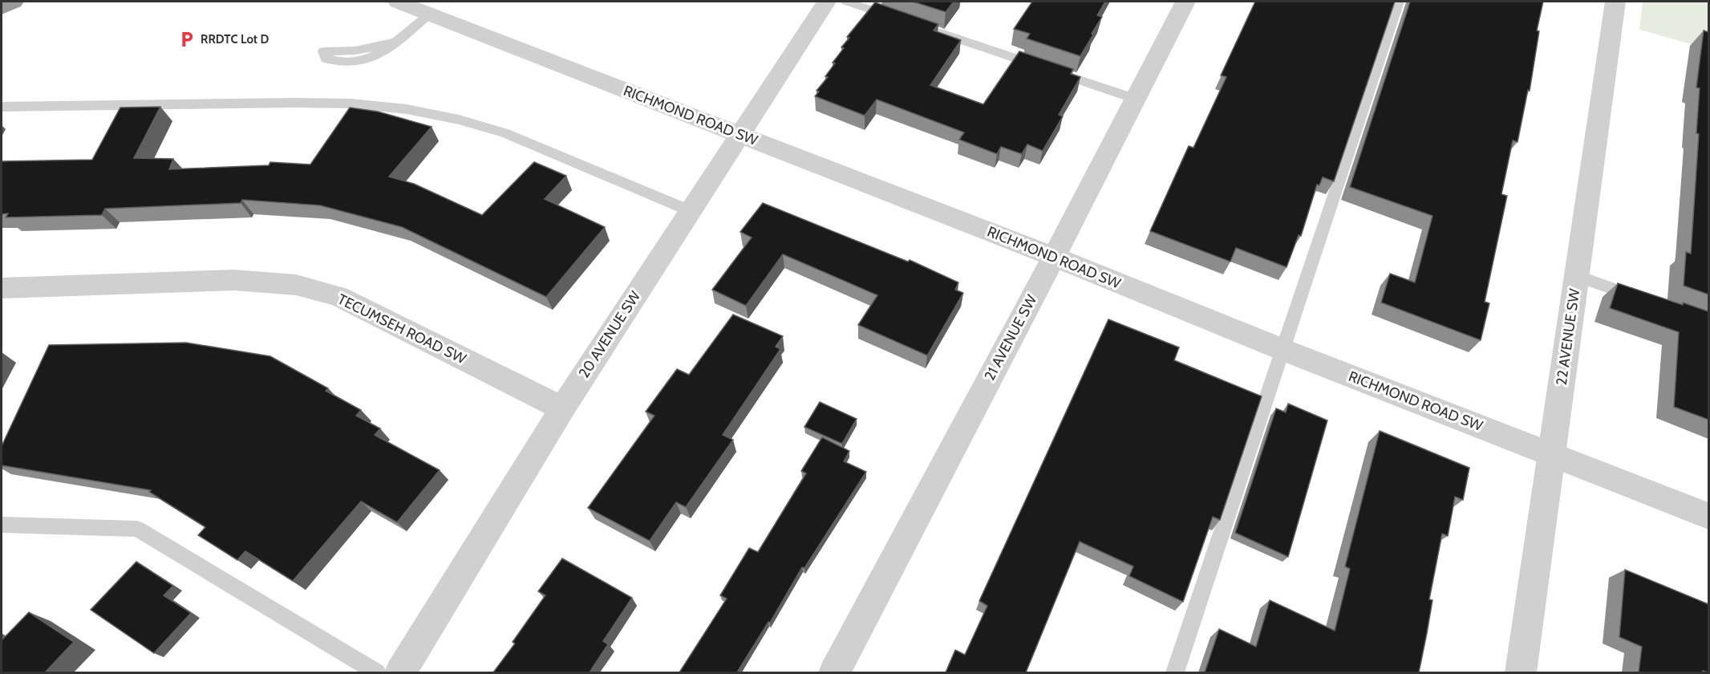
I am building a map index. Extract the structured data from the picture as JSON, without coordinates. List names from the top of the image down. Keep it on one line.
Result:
{"streets":{"street":["RICHMOND ROAD SW","TECUMSEH ROAD SW","20 AVENUE SW","22 AVENUE SW","21 AVENUE SW"]},"crossings":[["RICHMOND ROAD SW","20 AVENUE SW"],["RICHMOND ROAD SW","22 AVENUE SW"],["RICHMOND ROAD SW","21 AVENUE SW"],["TECUMSEH ROAD SW","20 AVENUE SW"]],"places":{"parking":["RRDTC Lot D"]}}
